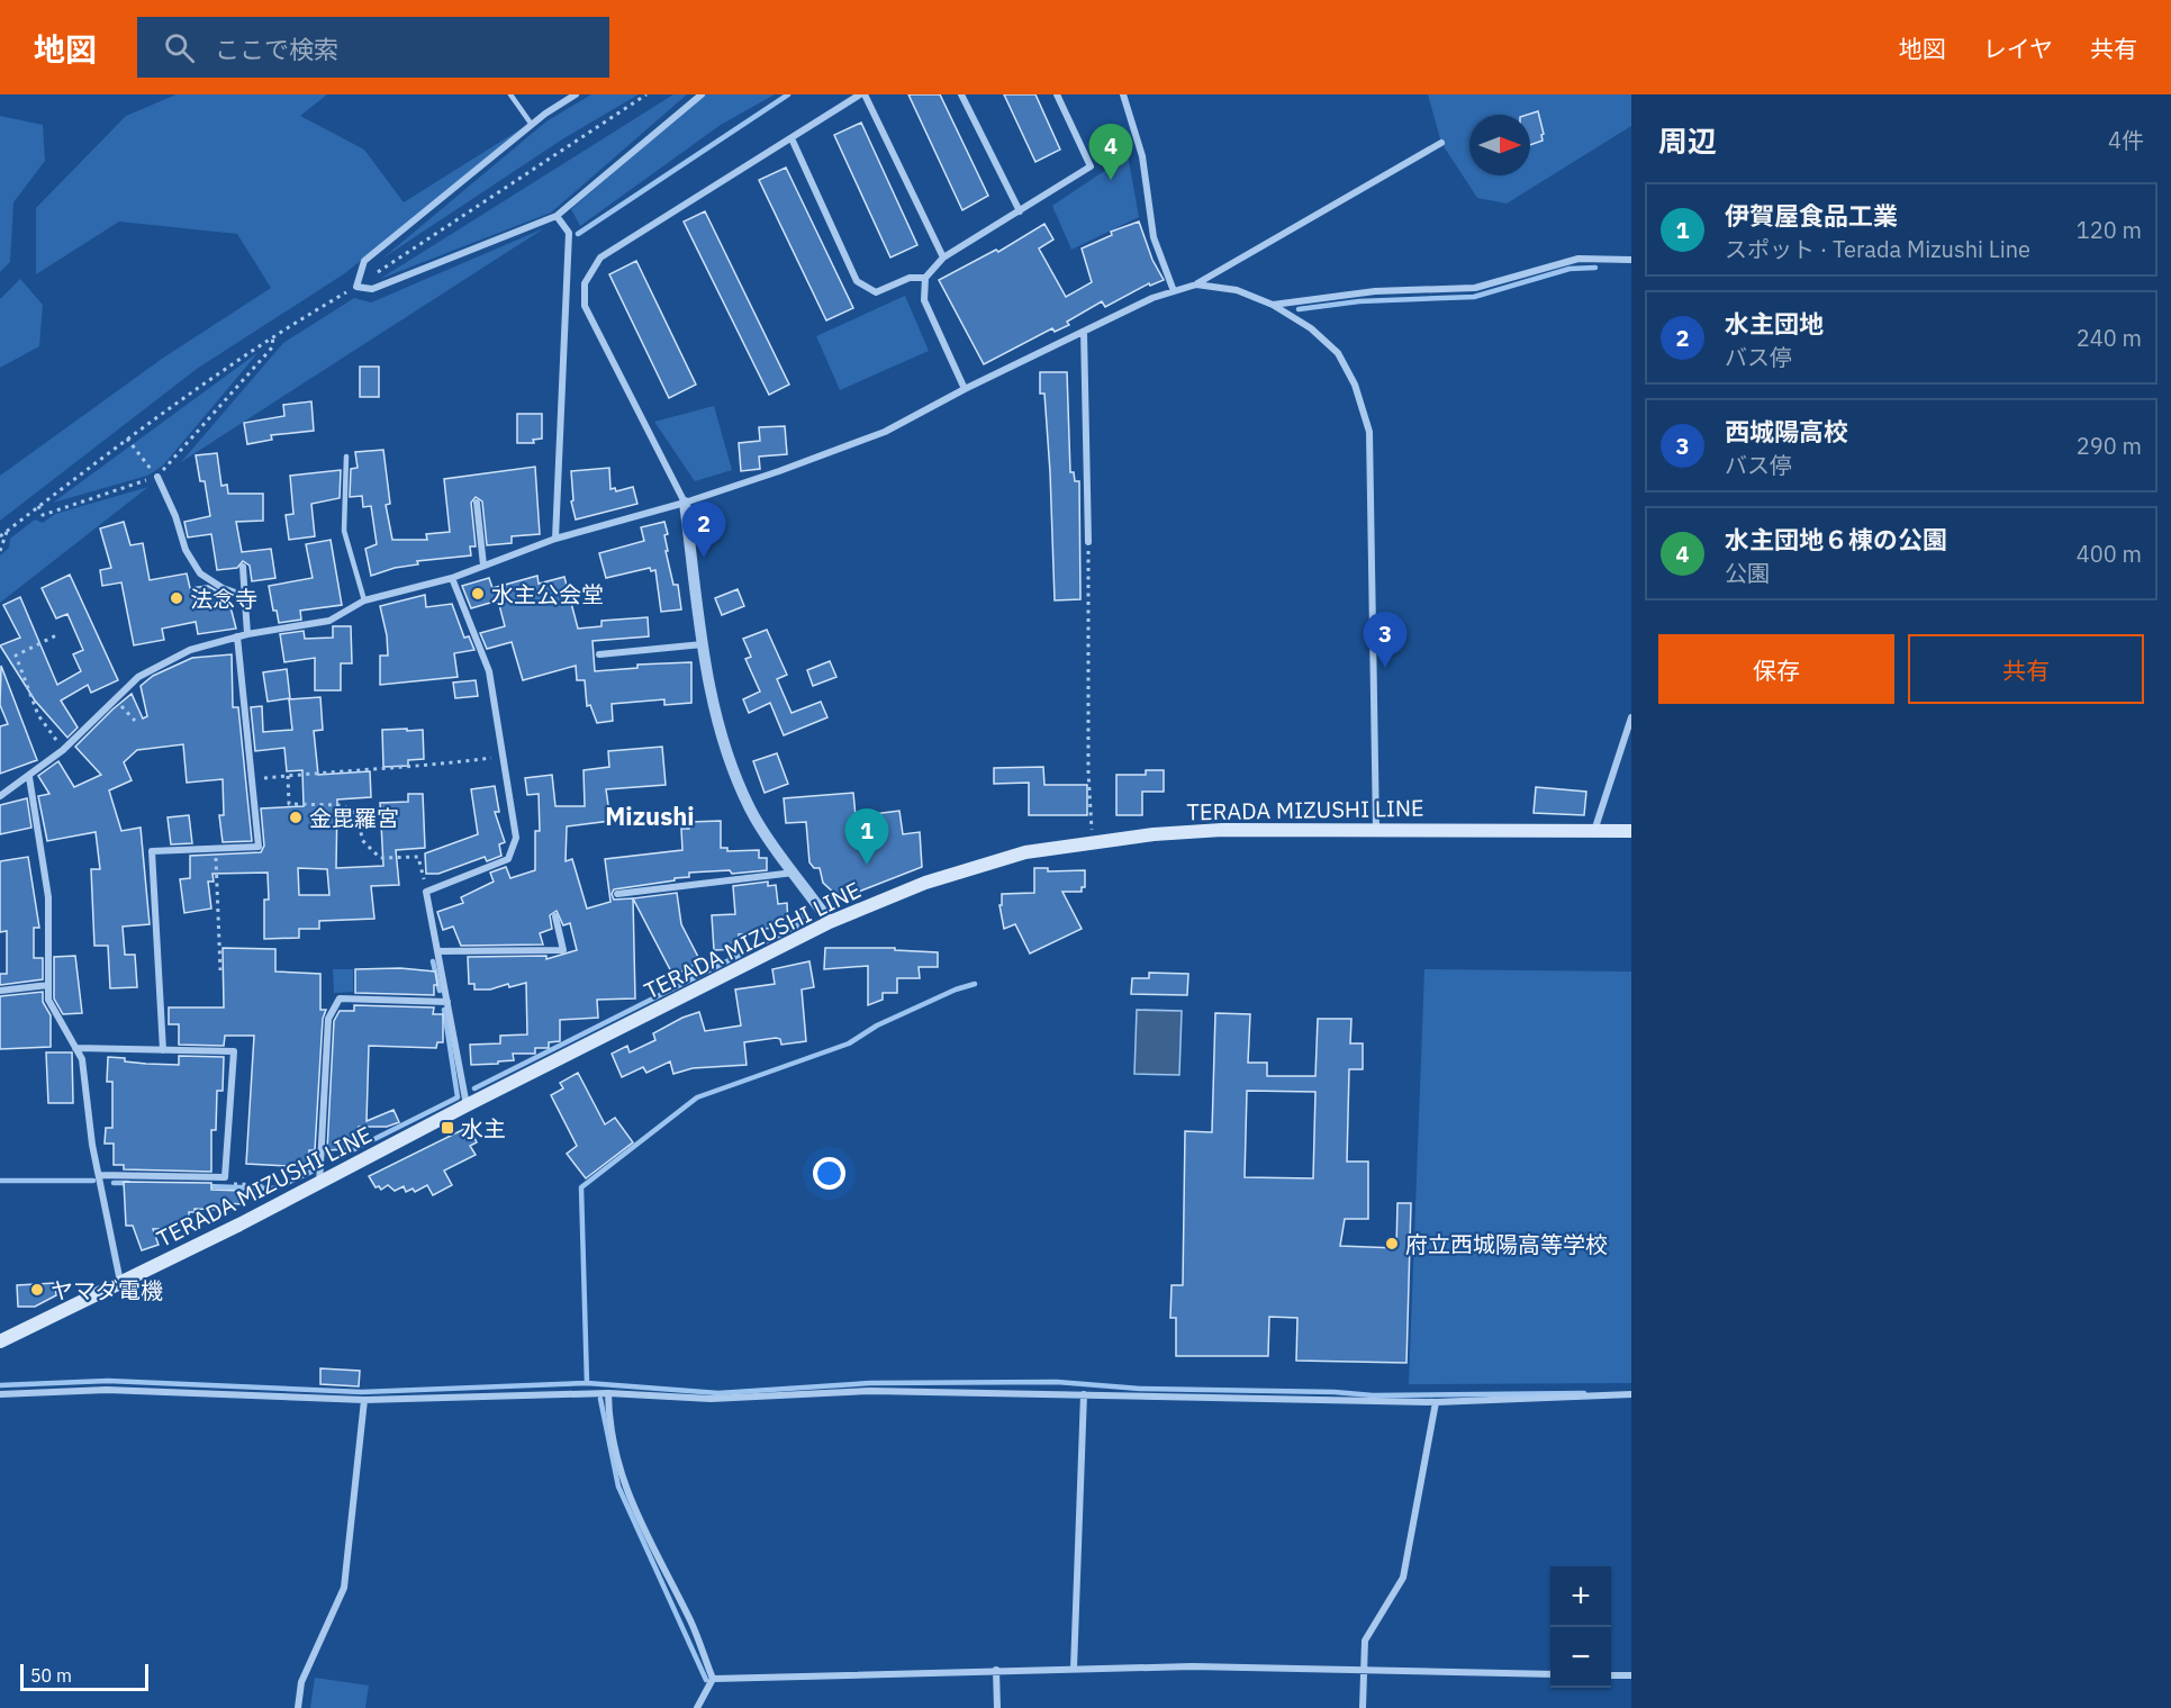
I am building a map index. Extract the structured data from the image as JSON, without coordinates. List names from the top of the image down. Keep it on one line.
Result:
{"streets":{"main road":["TERADA MIZUSHI LINE"]},"districts":["Mizushi"],"places":{"other":["水主公会堂","法念寺","金毘羅宮","府立西城陽高等学校","ヤマダ電機"],"transit":["水主"]},"scale_bar":"50 m","north":"right","page":{"header":"地図","search":"ここで検索","nav":["地図","レイヤ","共有"],"heading":["周辺","4件"],"pins":["4","2","3","1"],"list":[{"mark":"1","name":"伊賀屋食品工業","note":"スポット · Terada Mizushi Line","value":"120 m"},{"mark":"2","name":"水主団地","note":"バス停","value":"240 m"},{"mark":"3","name":"西城陽高校","note":"バス停","value":"290 m"},{"mark":"4","name":"水主団地６棟の公園","note":"公園","value":"400 m"}],"buttons":["保存","共有"],"map_buttons":["+","−"],"scale":"50 m"}}
